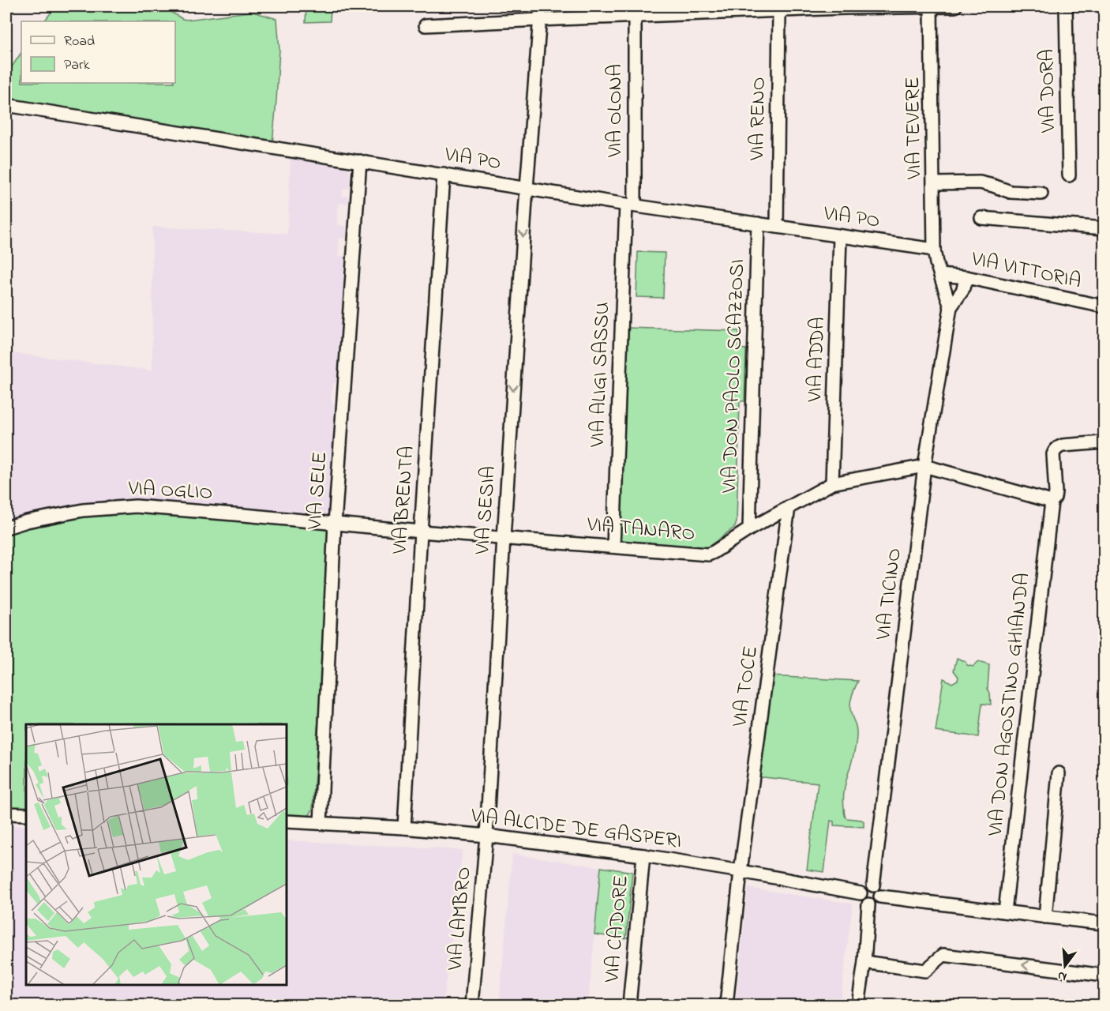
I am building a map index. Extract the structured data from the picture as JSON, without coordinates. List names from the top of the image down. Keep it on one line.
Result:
{"streets":{"street":["VIA DORA","VIA OLONA","VIA RENO","VIA TEVERE","VIA PO","VIA VITTORIA","VIA ADDA","VIA ALIGI SASSU","VIA DON PAOLO SCAZZOSI","VIA SELE","VIA OGLIO","VIA BRENTA","VIA SESIA","VIA TANARO","VIA TICINO","VIA TOCE","VIA DON AGOSTINO GHIANDA","VIA ALCIDE DE GASPERI","VIA LAMBRO","VIA CADORE"]},"crossings":[["VIA OLONA","VIA PO"],["VIA OLONA","VIA ALIGI SASSU"],["VIA RENO","VIA PO"],["VIA TEVERE","VIA PO"],["VIA TEVERE","VIA VITTORIA"],["VIA TEVERE","VIA TICINO"],["VIA PO","VIA ADDA"],["VIA PO","VIA ALIGI SASSU"],["VIA PO","VIA DON PAOLO SCAZZOSI"],["VIA PO","VIA SELE"],["VIA PO","VIA BRENTA"],["VIA PO","VIA SESIA"],["VIA ADDA","VIA TANARO"],["VIA ALIGI SASSU","VIA TANARO"],["VIA DON PAOLO SCAZZOSI","VIA TANARO"],["VIA SELE","VIA OGLIO"],["VIA SELE","VIA TANARO"],["VIA SELE","VIA ALCIDE DE GASPERI"],["VIA OGLIO","VIA TANARO"],["VIA BRENTA","VIA TANARO"],["VIA BRENTA","VIA ALCIDE DE GASPERI"],["VIA SESIA","VIA TANARO"],["VIA SESIA","VIA ALCIDE DE GASPERI"],["VIA SESIA","VIA LAMBRO"],["VIA TANARO","VIA TICINO"],["VIA TANARO","VIA TOCE"],["VIA TICINO","VIA ALCIDE DE GASPERI"],["VIA TOCE","VIA ALCIDE DE GASPERI"],["VIA ALCIDE DE GASPERI","VIA LAMBRO"],["VIA ALCIDE DE GASPERI","VIA CADORE"]],"one_way":["VIA SESIA"],"legend":["Road","Park"],"north":"bottom"}
